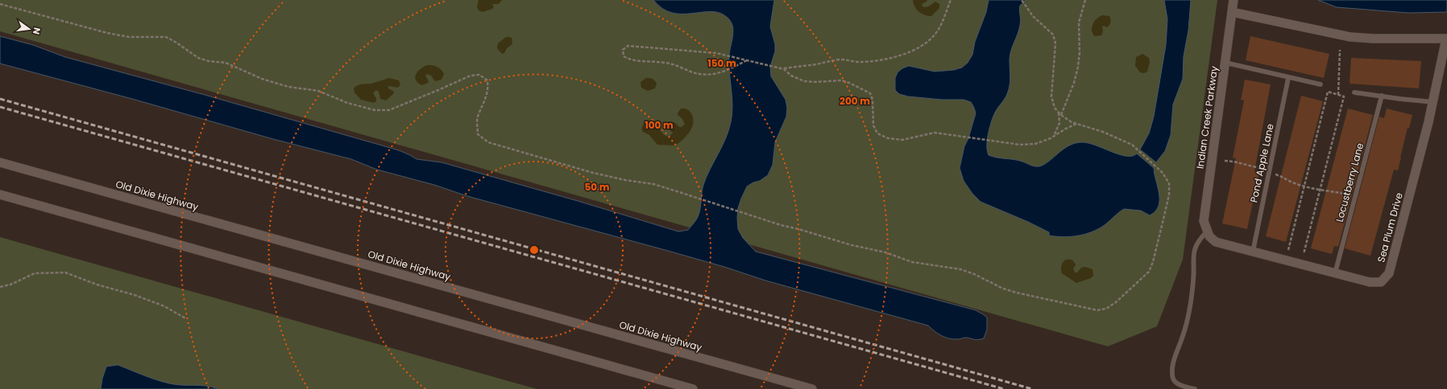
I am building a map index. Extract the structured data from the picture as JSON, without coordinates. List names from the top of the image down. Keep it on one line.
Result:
{"streets":{"main road":["Indian Creek Parkway","Old Dixie Highway","Sea Plum Drive"],"lane":["Pond Apple Lane","Locustberry Lane"]},"crossings":[["Indian Creek Parkway","Sea Plum Drive"],["Pond Apple Lane","Sea Plum Drive"],["Locustberry Lane","Sea Plum Drive"]],"north":"right","rings":["150 m","200 m","100 m","50 m"]}
